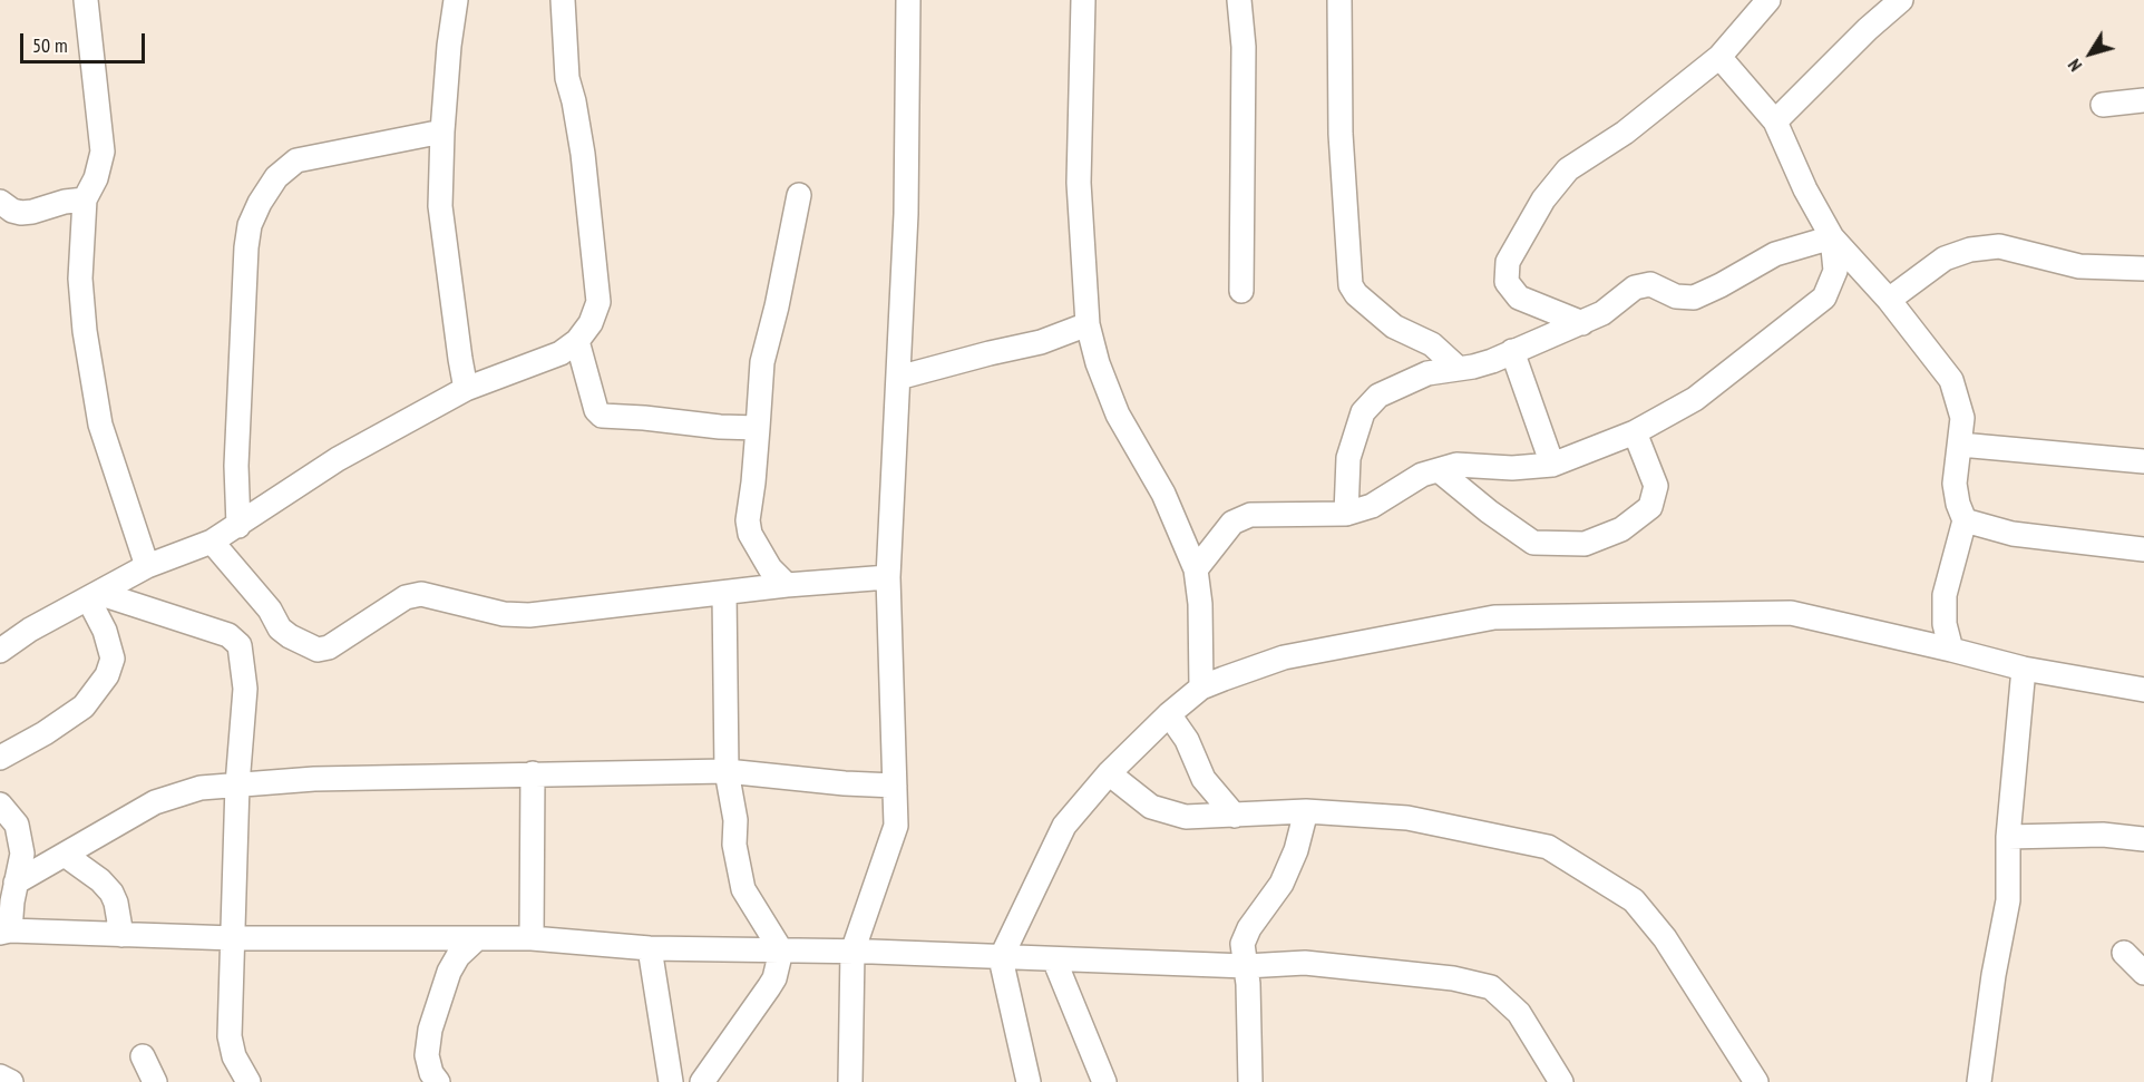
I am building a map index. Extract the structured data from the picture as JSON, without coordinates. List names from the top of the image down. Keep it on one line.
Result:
{"scale_bar":"50 m","north":"bottom left"}
